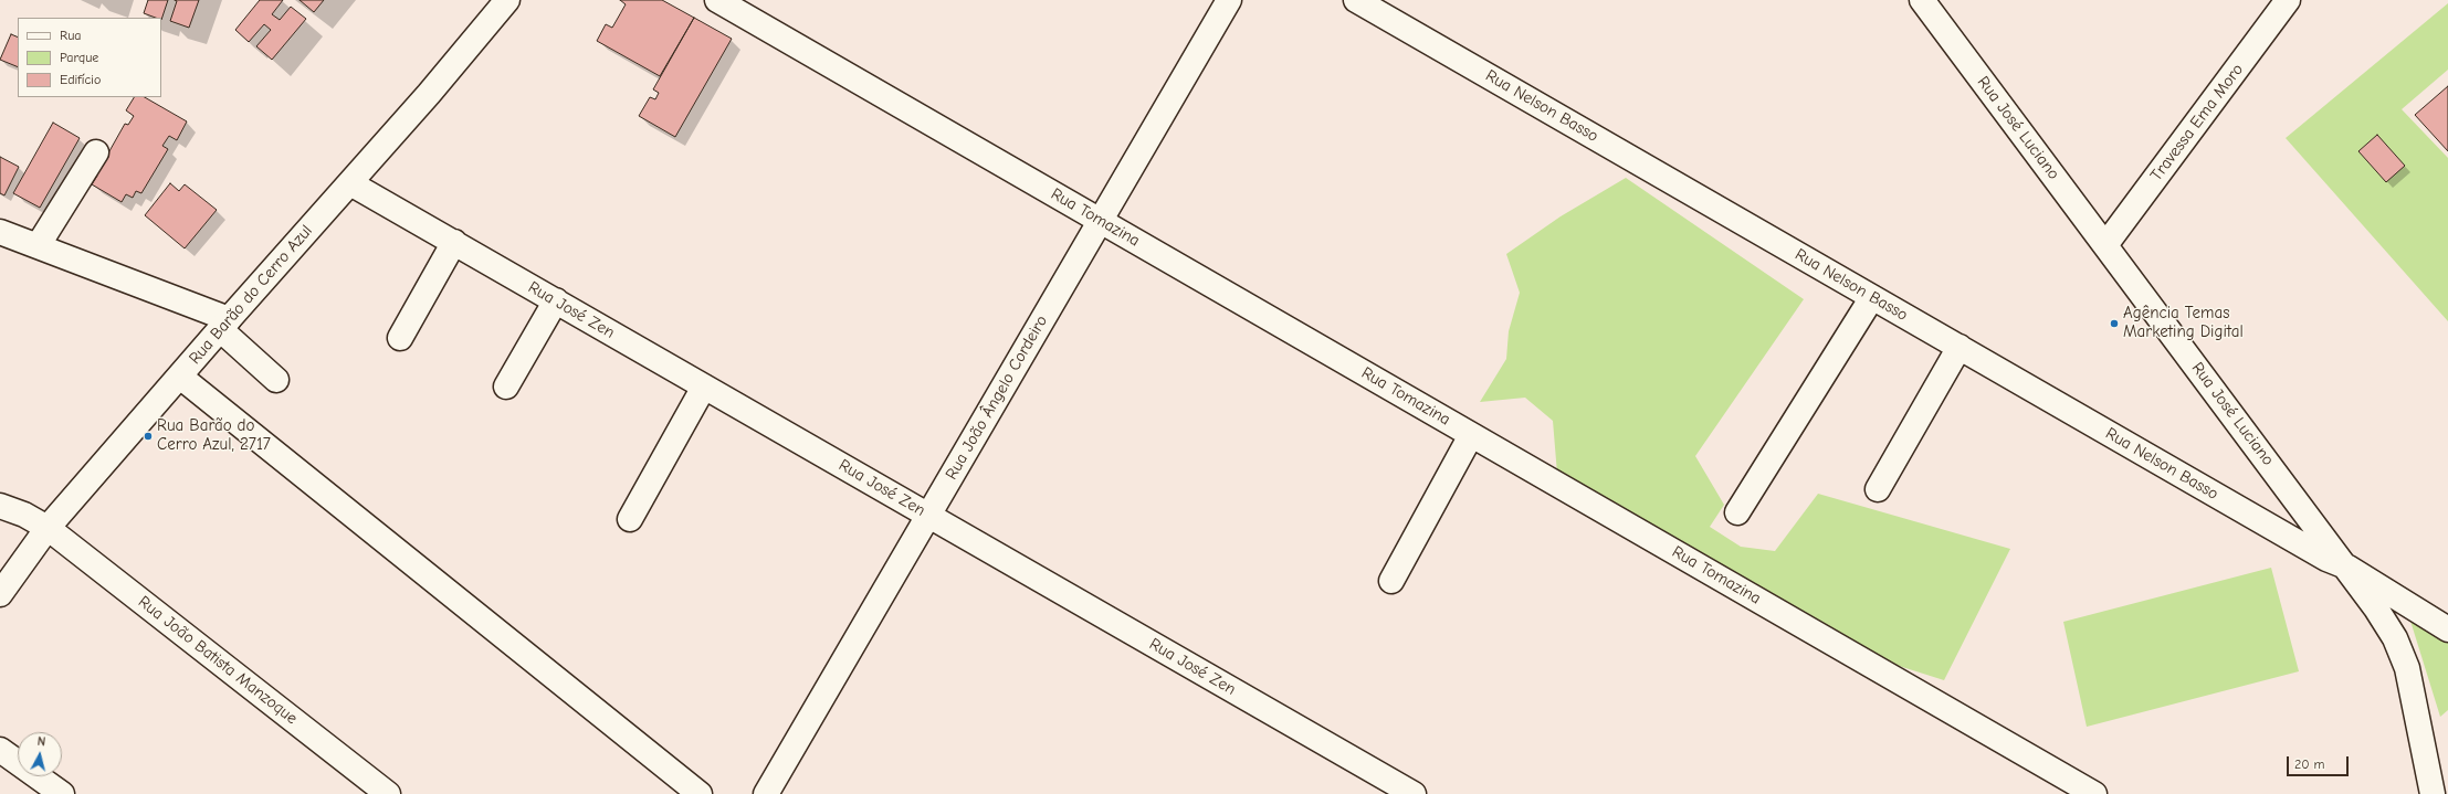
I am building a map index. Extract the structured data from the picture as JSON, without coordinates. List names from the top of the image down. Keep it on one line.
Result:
{"streets":{"street":["Rua Nelson Basso","Travessa Ema Moro","Rua José Luciano","Rua Tomazina","Rua Barão do Cerro Azul","Rua José Zen","Rua João Ângelo Cordeiro","Rua João Batista Manzoque"]},"crossings":[["Rua Nelson Basso","Rua José Luciano"],["Travessa Ema Moro","Rua José Luciano"],["Rua Tomazina","Rua João Ângelo Cordeiro"],["Rua Barão do Cerro Azul","Rua José Zen"],["Rua Barão do Cerro Azul","Rua João Batista Manzoque"],["Rua José Zen","Rua João Ângelo Cordeiro"]],"places":["Agência Temas Marketing Digital","Rua Barão do Cerro Azul, 2717"],"legend":["Rua","Parque","Edifício"],"scale_bar":"20 m","north":"top"}
